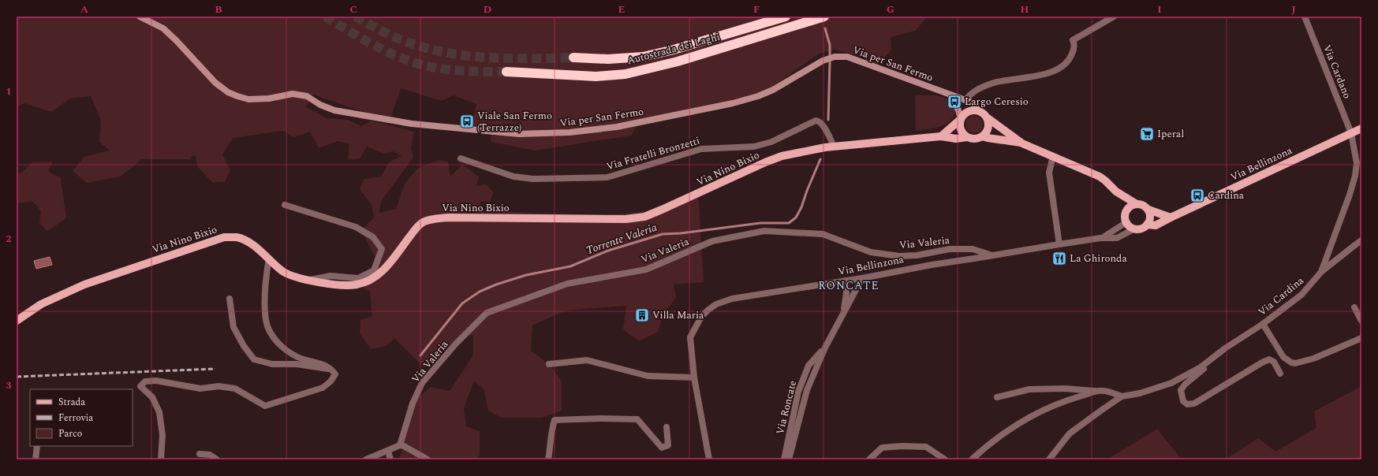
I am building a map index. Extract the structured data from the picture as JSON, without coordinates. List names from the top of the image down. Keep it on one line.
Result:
{"streets":{"highway":["Autostrada dei Laghi"],"main road":["Via per San Fermo","Via Bellinzona","Via Nino Bixio"],"street":["Via Cardano","Via Fratelli Bronzetti","Via Valeria","Via Cardina","Via Roncate"]},"crossings":[["Via per San Fermo","Via Nino Bixio"],["Via Cardano","Via Bellinzona"],["Via Cardano","Via Cardina"],["Via Fratelli Bronzetti","Via Nino Bixio"],["Via Bellinzona","Via Valeria"],["Via Bellinzona","Via Cardina"]],"districts":["RONCATE"],"water":["Torrente Valeria"],"places":{"bus stop":["Largo Ceresio","Viale San Fermo (Terrazze)","Cardina"],"supermarket":["Iperal"],"restaurant":["La Ghironda"],"building":["Villa Maria"]},"legend":["Strada","Ferrovia","Parco"],"grid":{"columns":["A","B","C","D","E","F","G","H","I","J"],"rows":["1","2","3"]}}
